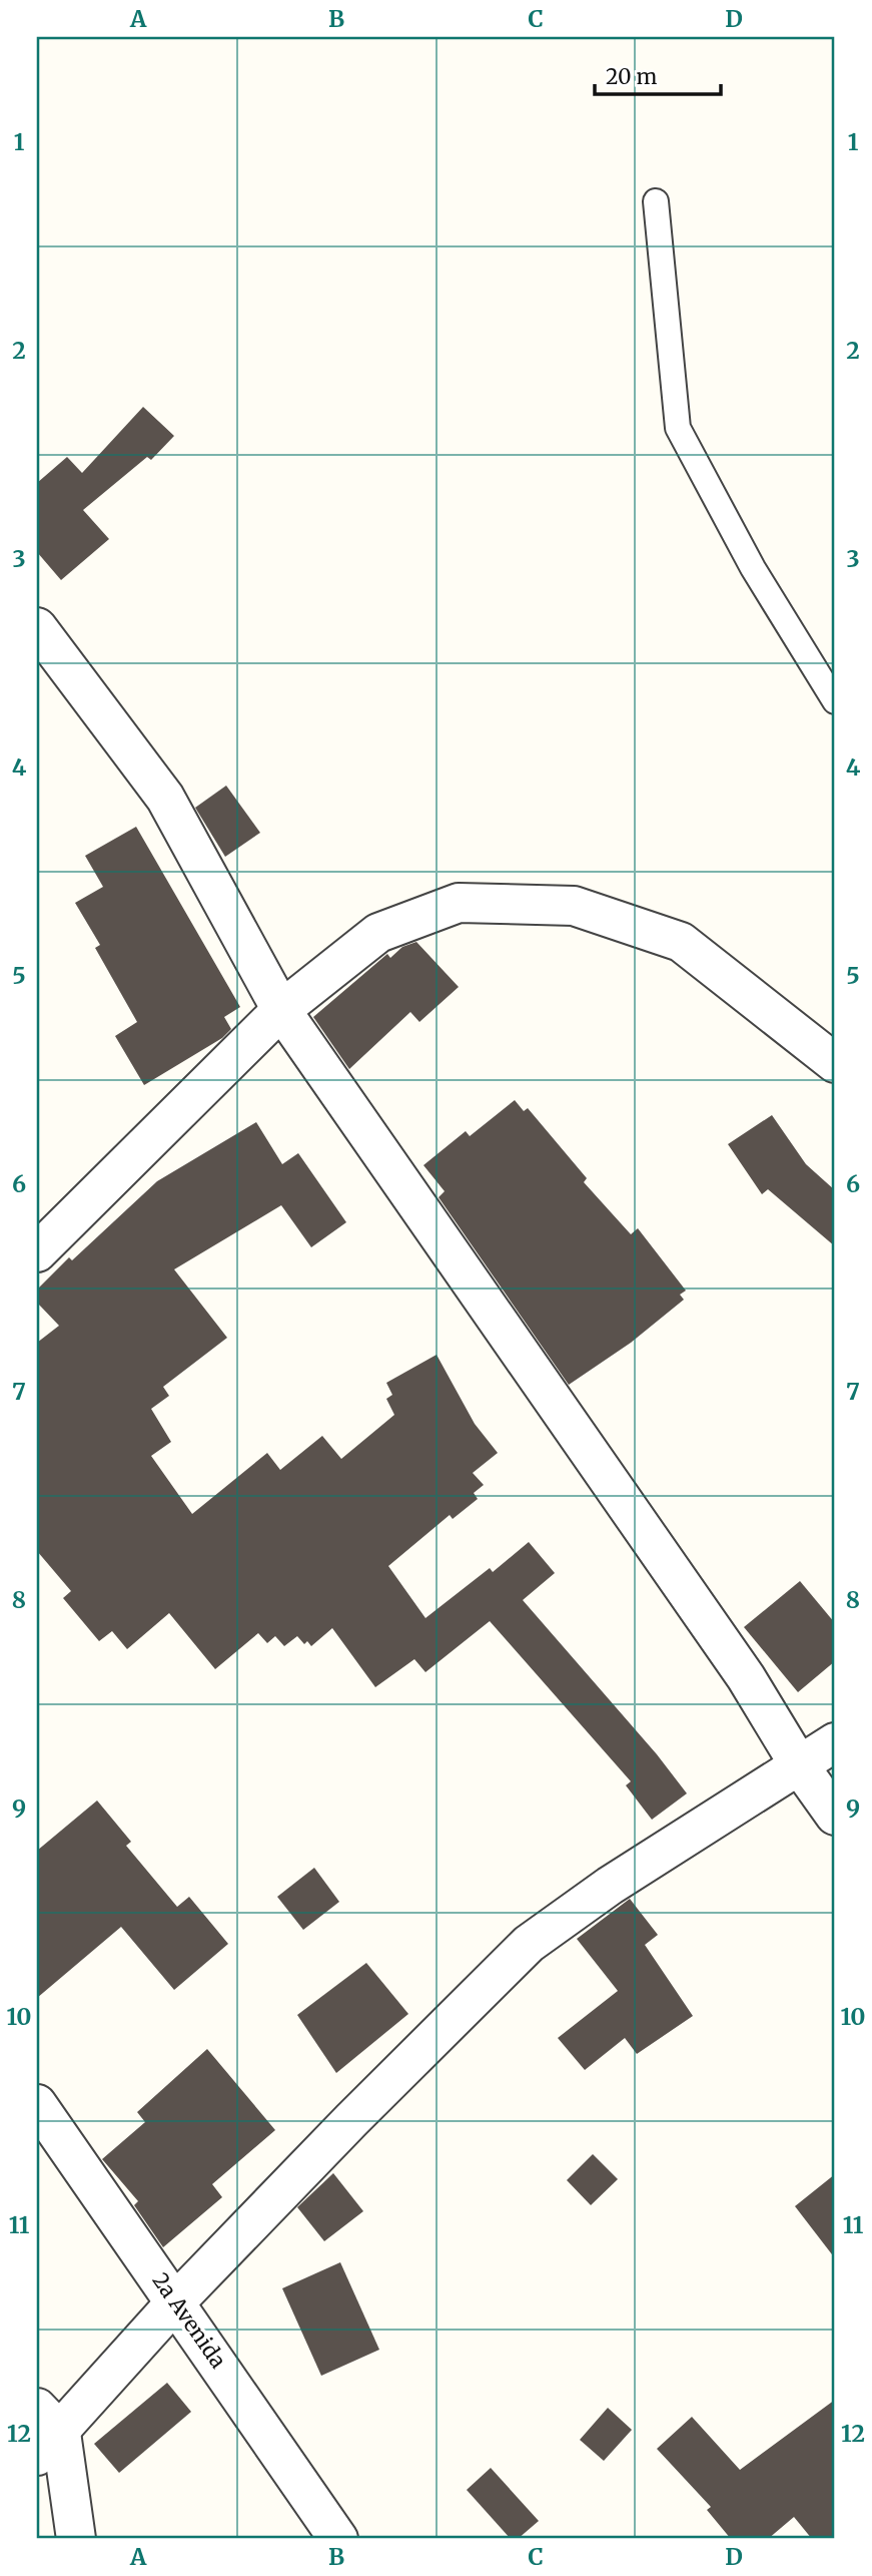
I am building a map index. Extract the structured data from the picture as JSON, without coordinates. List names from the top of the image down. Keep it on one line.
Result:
{"streets":{"street":["2a Avenida"]},"scale_bar":"20 m","grid":{"columns":["A","B","C","D"],"rows":["1","2","3","4","5","6","7","8","9","10","11","12"]}}
